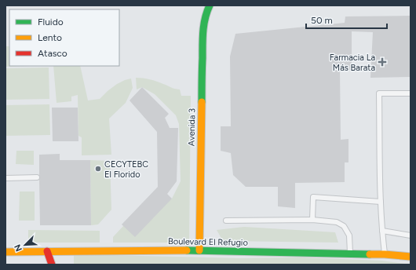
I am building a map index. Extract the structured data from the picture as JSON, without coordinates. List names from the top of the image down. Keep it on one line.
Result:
{"streets":{"main road":["Avenida 3","Boulevard El Refugio"]},"crossings":[["Avenida 3","Boulevard El Refugio"]],"places":{"health":["Farmacia La Más Barata"],"other":["CECYTEBC El Florido"]},"legend":["Fluido","Lento","Atasco"],"scale_bar":"50 m","north":"bottom left"}
